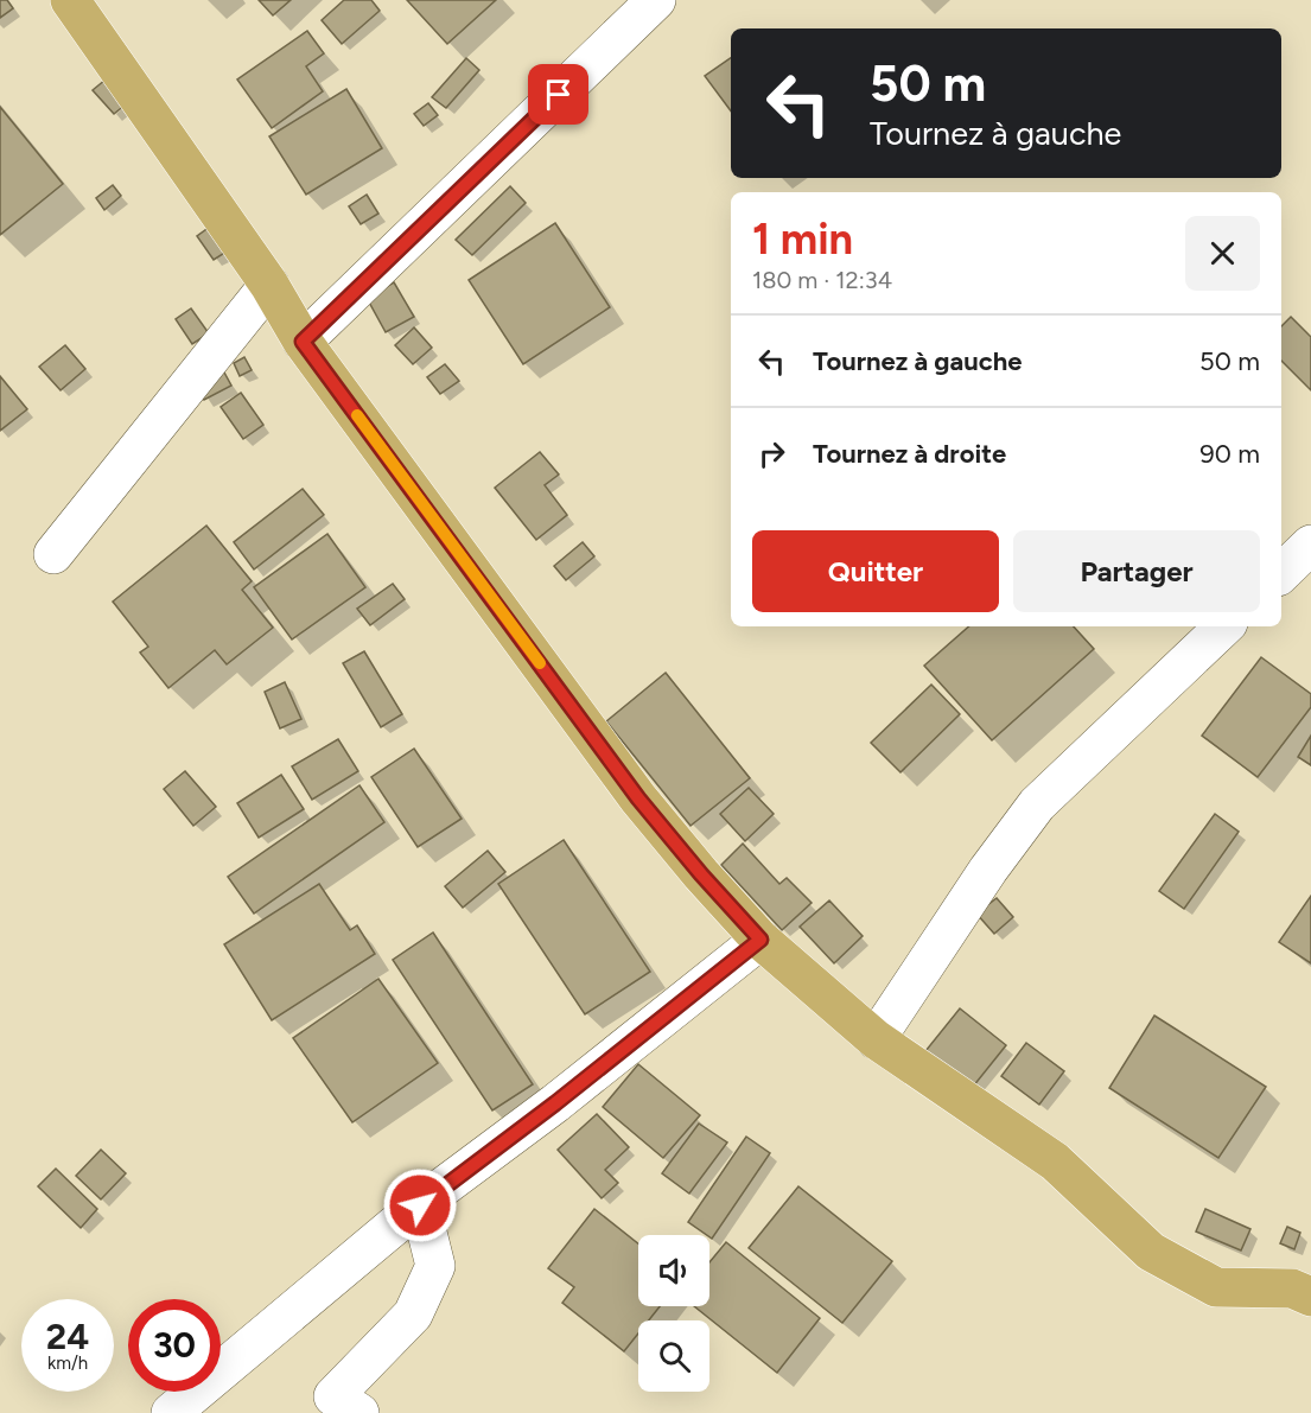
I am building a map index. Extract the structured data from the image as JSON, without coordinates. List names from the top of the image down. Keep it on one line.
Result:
{"page":{"turn":["50 m","Tournez à gauche"],"heading":["1 min","180 m · 12:34"],"list":[{"name":"Tournez à gauche","value":"50 m"},{"name":"Tournez à droite","value":"90 m"}],"buttons":["Quitter","Partager"],"speed":"24 km/h","limit":"30"}}
